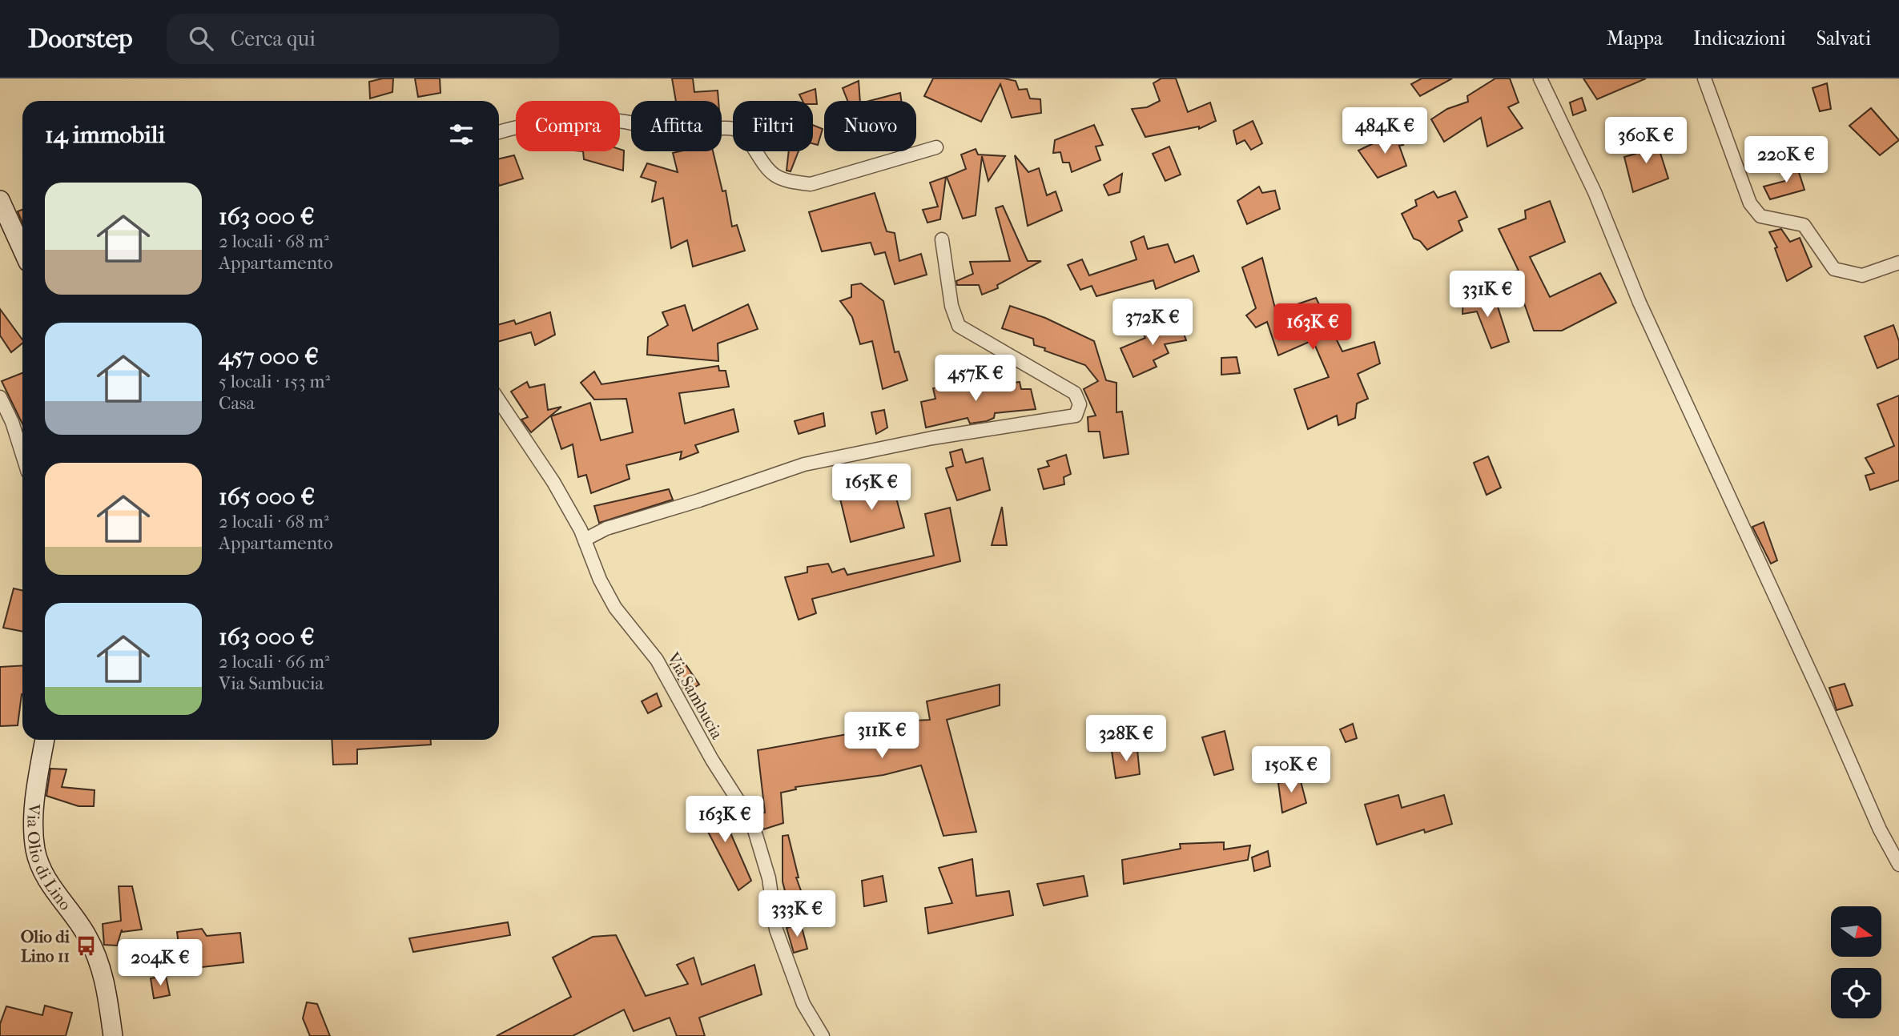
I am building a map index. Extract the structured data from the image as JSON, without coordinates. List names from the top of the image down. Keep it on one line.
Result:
{"streets":{"street":["Via Sambucia","Via Olio di Lino"]},"places":{"bus stop":["Olio di Lino 11"]},"north":"right","page":{"header":"Doorstep","search":"Cerca qui","nav":["Mappa","Indicazioni","Salvati"],"chip":["Compra","Affitta","Filtri","Nuovo"],"heading":"14 immobili","price":["484K €","360K €","220K €","331K €","372K €","163K €","457K €","165K €","311K €","328K €","150K €","163K €","333K €","204K €"],"list":[{"name":"163 000 €","note":"2 locali · 68 m² · Appartamento"},{"name":"457 000 €","note":"5 locali · 153 m² · Casa"},{"name":"165 000 €","note":"2 locali · 68 m² · Appartamento"},{"name":"163 000 €","note":"2 locali · 66 m² · Via Sambucia"}]}}
